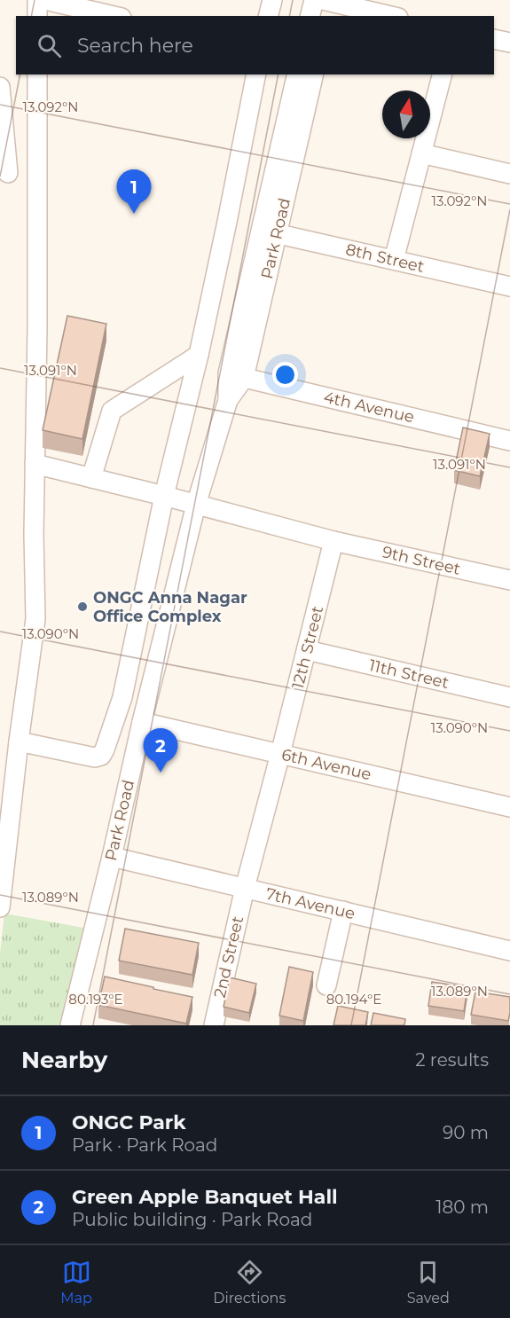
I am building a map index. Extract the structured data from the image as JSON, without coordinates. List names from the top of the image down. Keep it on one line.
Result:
{"streets":{"street":["Park Road","8th Street","4th Avenue","9th Street","12th Street","11th Street","6th Avenue","7th Avenue","2nd Street"]},"crossings":[["Park Road","8th Street"],["Park Road","4th Avenue"],["Park Road","9th Street"],["Park Road","6th Avenue"],["Park Road","7th Avenue"],["9th Street","12th Street"],["12th Street","11th Street"],["12th Street","6th Avenue"],["12th Street","7th Avenue"],["12th Street","2nd Street"],["7th Avenue","2nd Street"]],"places":["ONGC Anna Nagar Office Complex"],"north":"top","page":{"search":"Search here","pins":["1","2"],"heading":["Nearby","2 results"],"list":[{"mark":"1","name":"ONGC Park","note":"Park · Park Road","value":"90 m"},{"mark":"2","name":"Green Apple Banquet Hall","note":"Public building · Park Road","value":"180 m"}],"nav":["Map","Directions","Saved"]},"coordinates":["13.092°N","13.091°N","13.090°N","13.089°N","80.193°E","80.194°E"]}
